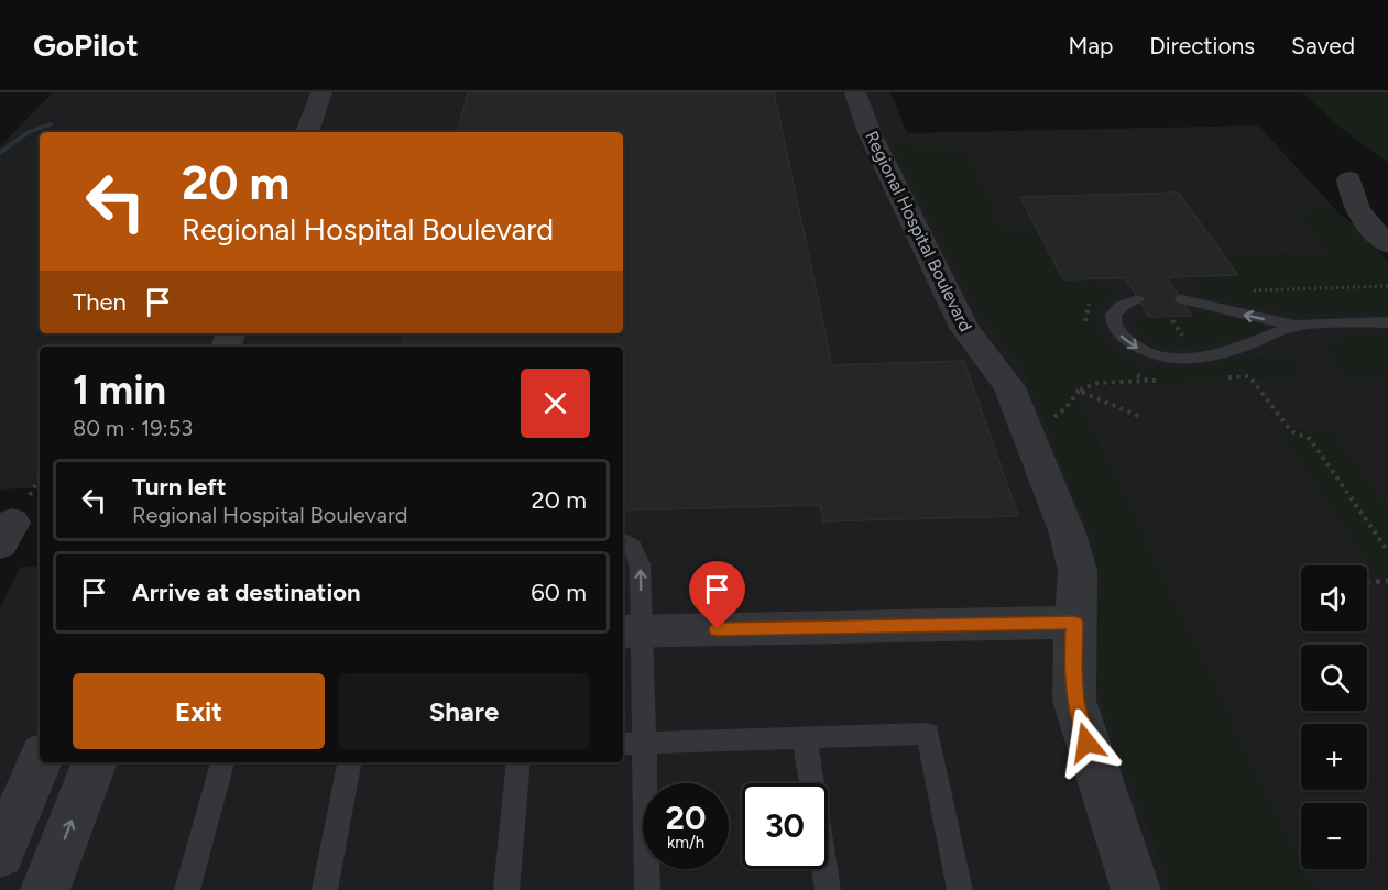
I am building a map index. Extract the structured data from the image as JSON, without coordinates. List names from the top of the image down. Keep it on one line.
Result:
{"streets":{"street":["Regional Hospital Boulevard"]},"page":{"header":"GoPilot","nav":["Map","Directions","Saved"],"turn":["20 m","Regional Hospital Boulevard"],"then":"Then","heading":["1 min","80 m · 19:53"],"list":[{"name":"Turn left","note":"Regional Hospital Boulevard","value":"20 m"},{"name":"Arrive at destination","value":"60 m"}],"map_buttons":["+","−"],"buttons":["Exit","Share"],"speed":"20 km/h","limit":"30"}}
